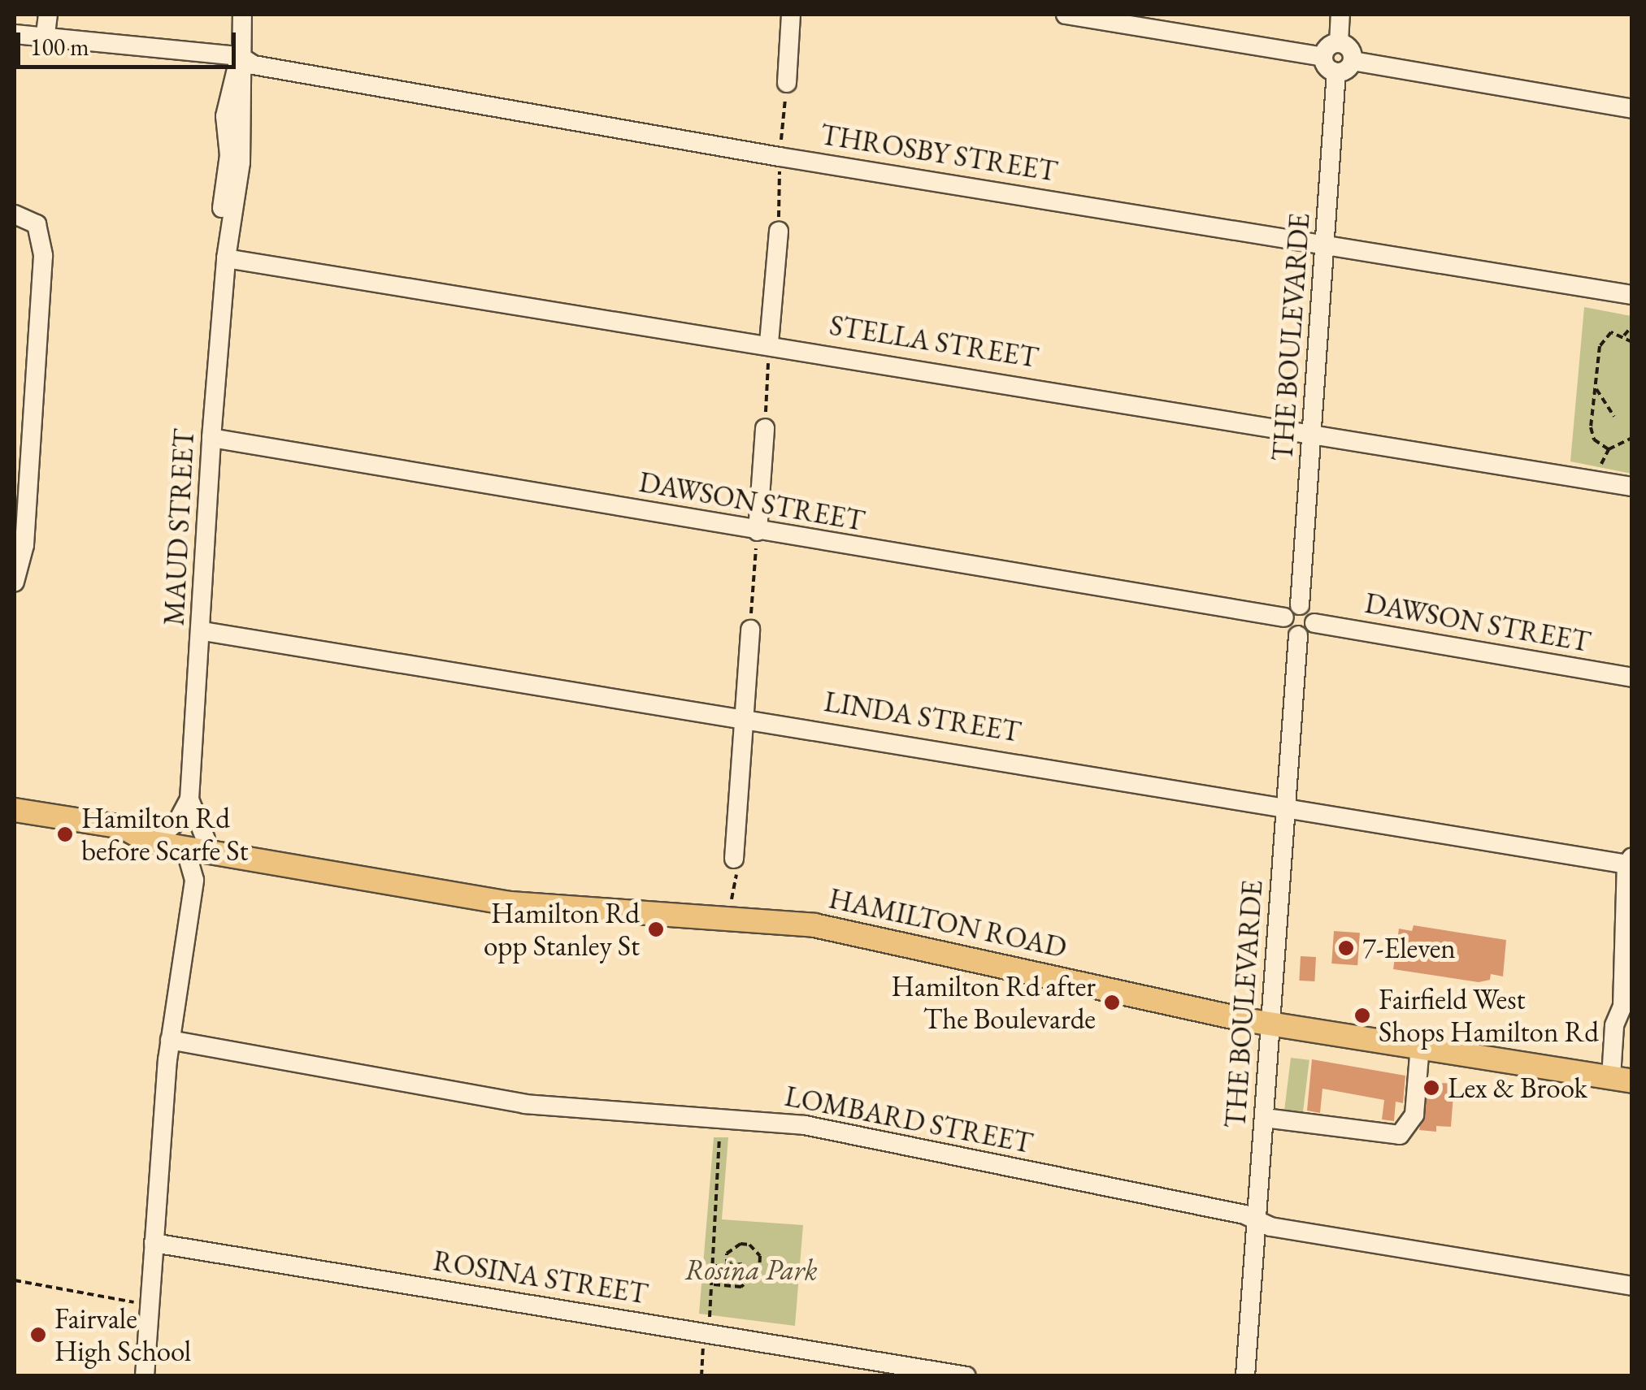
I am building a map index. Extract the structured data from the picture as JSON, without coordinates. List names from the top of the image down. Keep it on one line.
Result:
{"streets":{"main road":["HAMILTON ROAD"],"street":["THROSBY STREET","THE BOULEVARDE","STELLA STREET","DAWSON STREET","MAUD STREET","LINDA STREET","LOMBARD STREET","ROSINA STREET"]},"crossings":[["THROSBY STREET","THE BOULEVARDE"],["THROSBY STREET","MAUD STREET"],["THE BOULEVARDE","STELLA STREET"],["THE BOULEVARDE","DAWSON STREET"],["THE BOULEVARDE","LINDA STREET"],["THE BOULEVARDE","HAMILTON ROAD"],["THE BOULEVARDE","LOMBARD STREET"],["STELLA STREET","MAUD STREET"],["DAWSON STREET","MAUD STREET"],["MAUD STREET","LINDA STREET"],["MAUD STREET","HAMILTON ROAD"]],"parks":["Rosina Park"],"places":["Hamilton Rd before Scarfe St","Hamilton Rd opp Stanley St","7-Eleven","Hamilton Rd after The Boulevarde","Fairfield West Shops Hamilton Rd","Lex & Brook","Fairvale High School"],"scale_bar":"100 m"}
